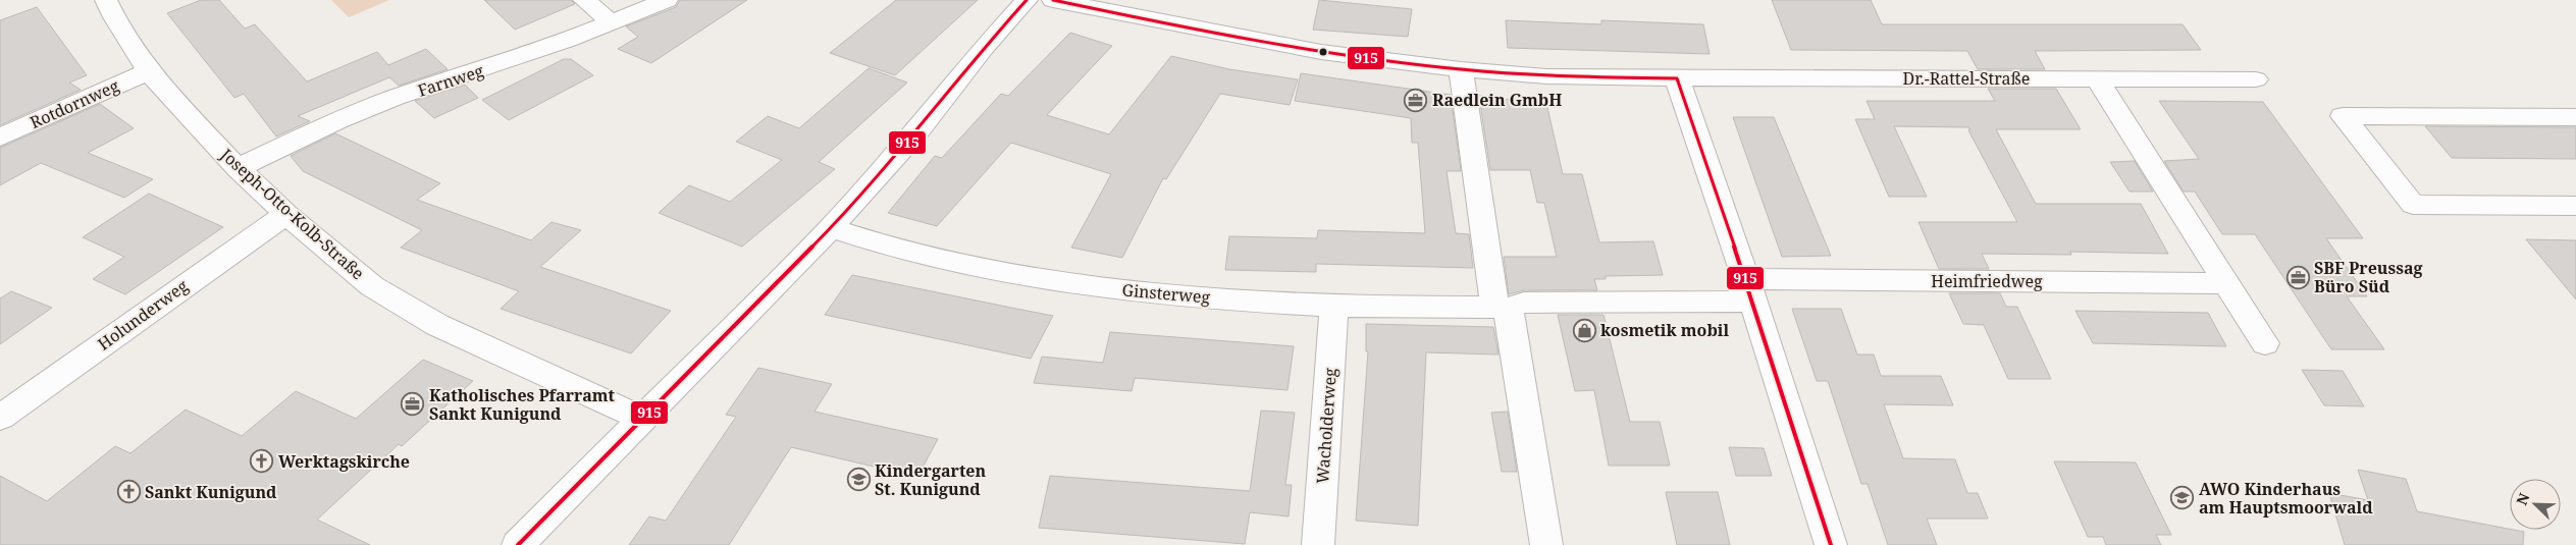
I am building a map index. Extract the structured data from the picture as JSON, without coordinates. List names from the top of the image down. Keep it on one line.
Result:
{"streets":{"street":["Dr.-Rattel-Straße","Farnweg","Rotdornweg","Joseph-Otto-Kolb-Straße","Heimfriedweg","Ginsterweg","Holunderweg","Wacholderweg"]},"crossings":[["Farnweg","Joseph-Otto-Kolb-Straße"],["Rotdornweg","Joseph-Otto-Kolb-Straße"],["Joseph-Otto-Kolb-Straße","Holunderweg"],["Heimfriedweg","Ginsterweg"],["Ginsterweg","Wacholderweg"]],"places":{"office":["Raedlein GmbH","SBF Preussag Büro Süd","Katholisches Pfarramt Sankt Kunigund"],"shop":["kosmetik mobil"],"church":["Werktagskirche","Sankt Kunigund"],"school or university":["Kindergarten St. Kunigund","AWO Kinderhaus am Hauptsmoorwald"]},"lines":["transit line 915"],"north":"top left"}
